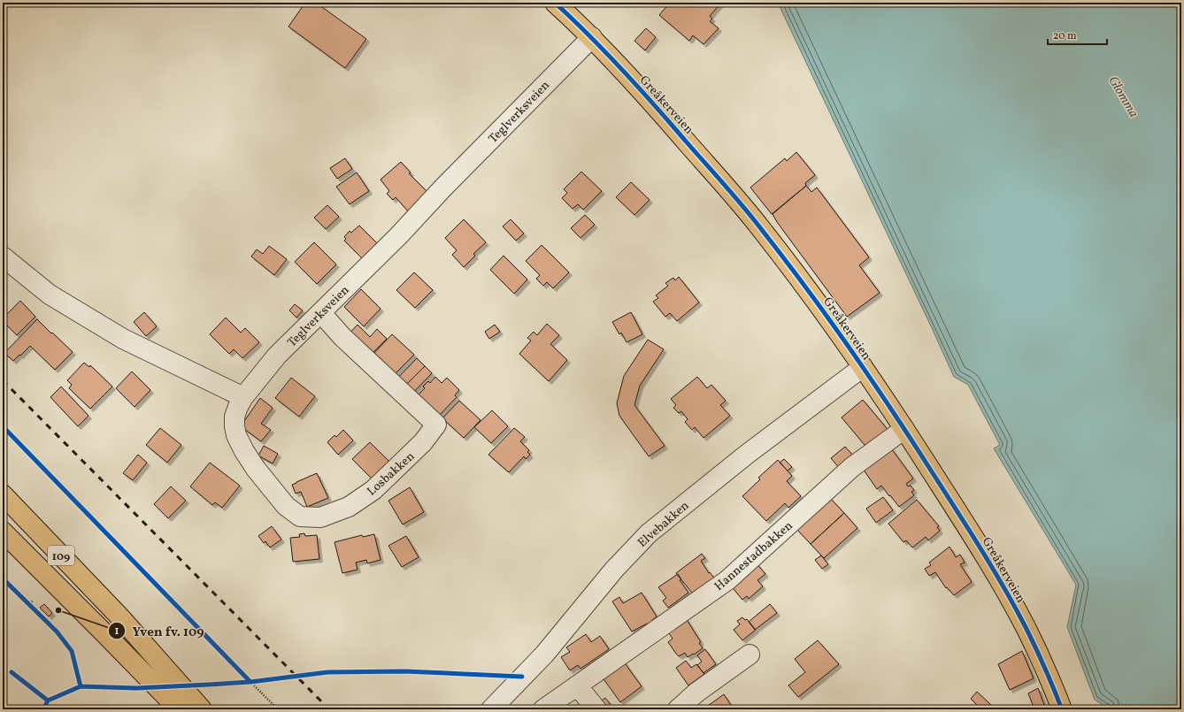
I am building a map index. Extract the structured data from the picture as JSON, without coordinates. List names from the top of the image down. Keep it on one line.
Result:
{"streets":{"main road":["Greåkerveien","109"],"street":["Teglverksveien","Losbakken","Elvebakken","Hannestadbakken"]},"crossings":[["Greåkerveien","Teglverksveien"],["Greåkerveien","Elvebakken"],["Greåkerveien","Hannestadbakken"],["Teglverksveien","Losbakken"]],"water":["Glomma"],"places":["Yven fv. 109"],"scale_bar":"20 m"}
